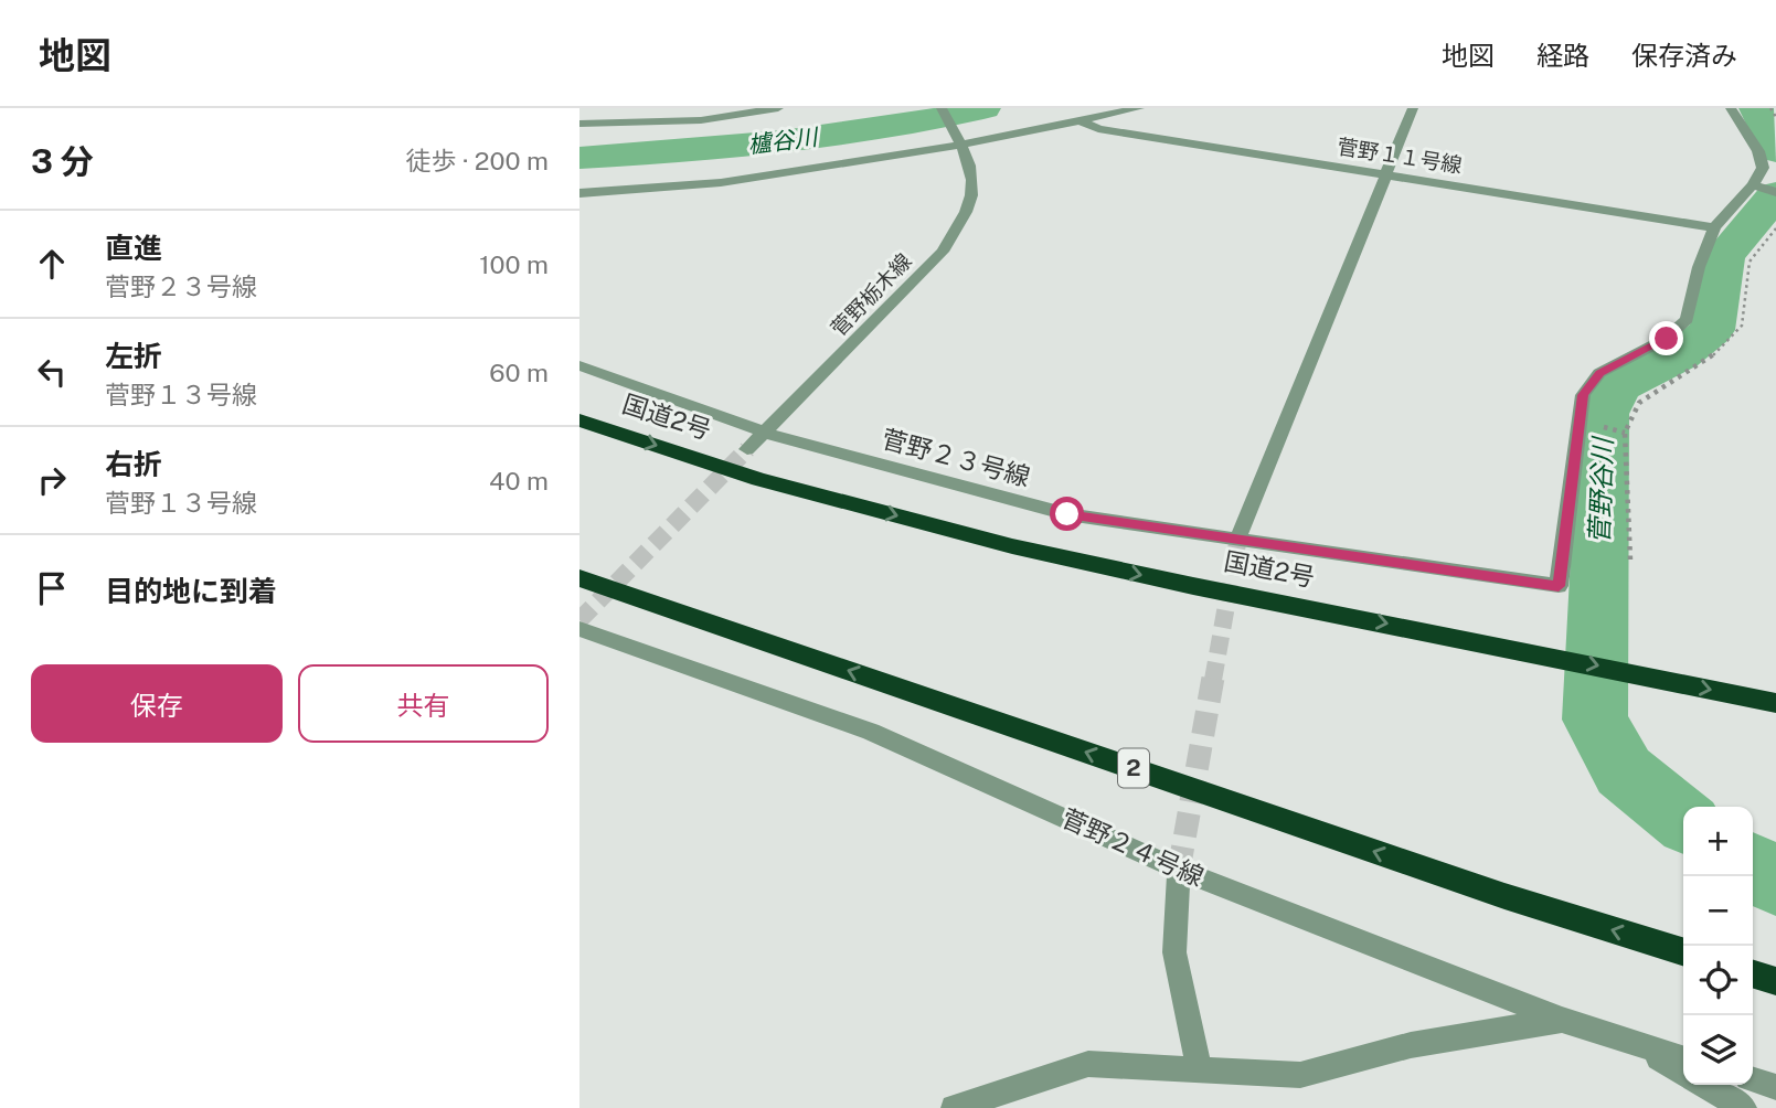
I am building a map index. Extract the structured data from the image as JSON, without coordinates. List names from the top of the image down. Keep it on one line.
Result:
{"streets":{"highway":["国道2号","2"],"street":["菅野１１号線","菅野栃木線","菅野２３号線","菅野２４号線"]},"crossings":[["菅野１１号線","菅野２３号線"],["菅野栃木線","菅野２３号線"]],"water":["櫨谷川","菅野谷川"],"page":{"header":"地図","nav":["地図","経路","保存済み"],"heading":["3 分","徒歩 · 200 m"],"list":[["直進","菅野２３号線","100 m"],["左折","菅野１３号線","60 m"],["右折","菅野１３号線","40 m"],"目的地に到着"],"buttons":["保存","共有"],"map_buttons":["+","−"]}}
